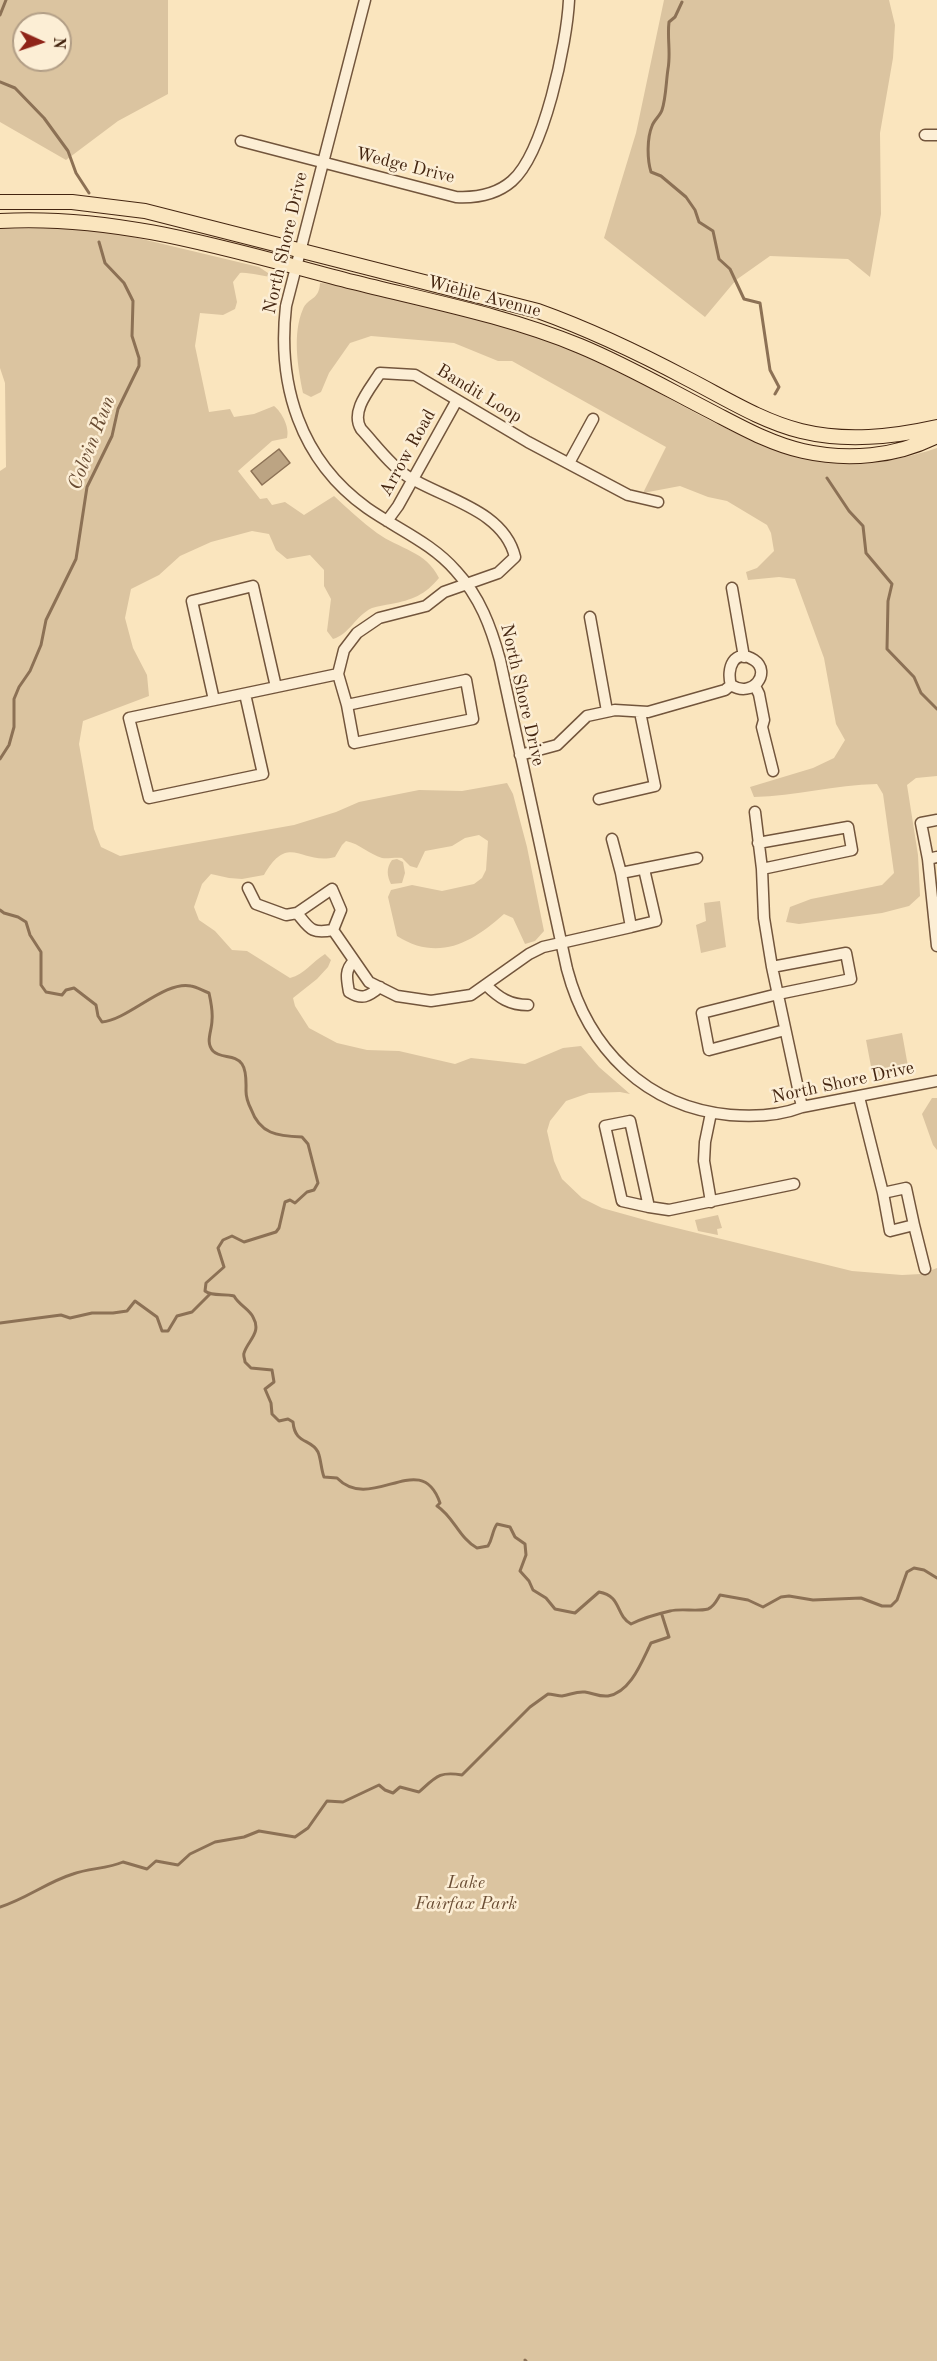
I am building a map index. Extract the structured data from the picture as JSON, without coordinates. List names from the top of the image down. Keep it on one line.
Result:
{"streets":{"main road":["Wiehle Avenue"],"street":["Wedge Drive","North Shore Drive","Bandit Loop","Arrow Road"]},"crossings":[["Wedge Drive","North Shore Drive"],["North Shore Drive","Wiehle Avenue"],["North Shore Drive","Bandit Loop"],["North Shore Drive","Arrow Road"],["Bandit Loop","Arrow Road"]],"water":["Colvin Run"],"parks":["Lake Fairfax Park"],"north":"right"}
